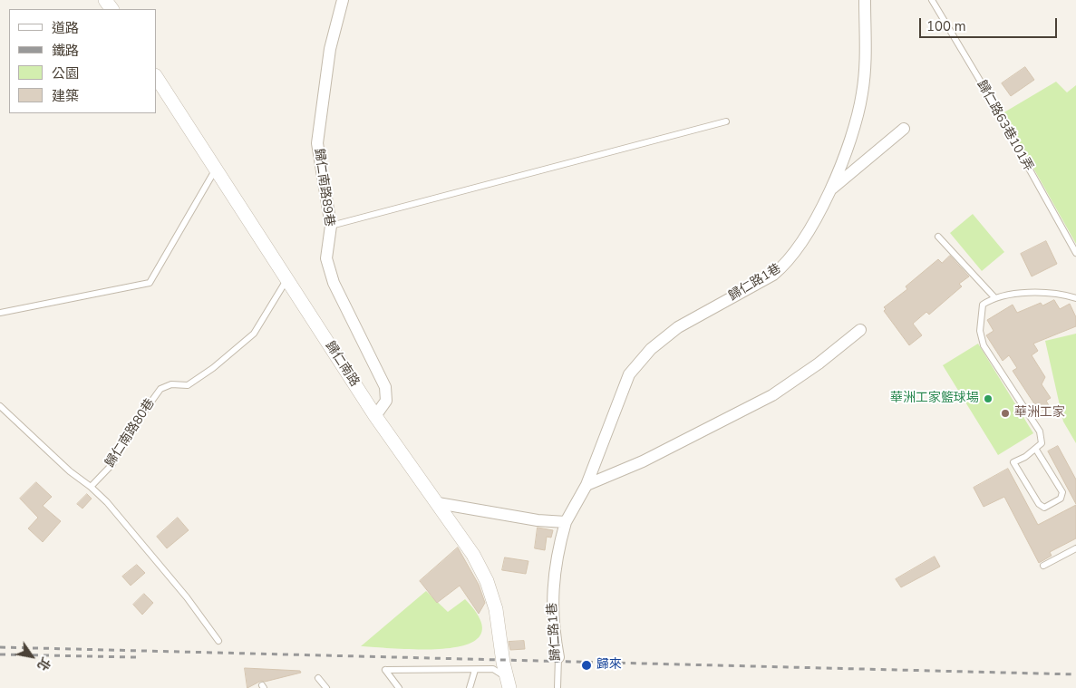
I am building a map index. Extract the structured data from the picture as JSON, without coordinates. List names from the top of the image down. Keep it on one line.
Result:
{"streets":{"street":["歸仁南路89巷","歸仁路1巷","歸仁南路"],"lane":["歸仁路63巷101弄","歸仁南路80巷"]},"crossings":[["歸仁南路89巷","歸仁南路"],["歸仁南路","歸仁南路80巷"]],"places":["華洲工家籃球場","華洲工家","歸來"],"legend":["道路","鐵路","公園","建築"],"scale_bar":"100 m","north":"bottom right"}
